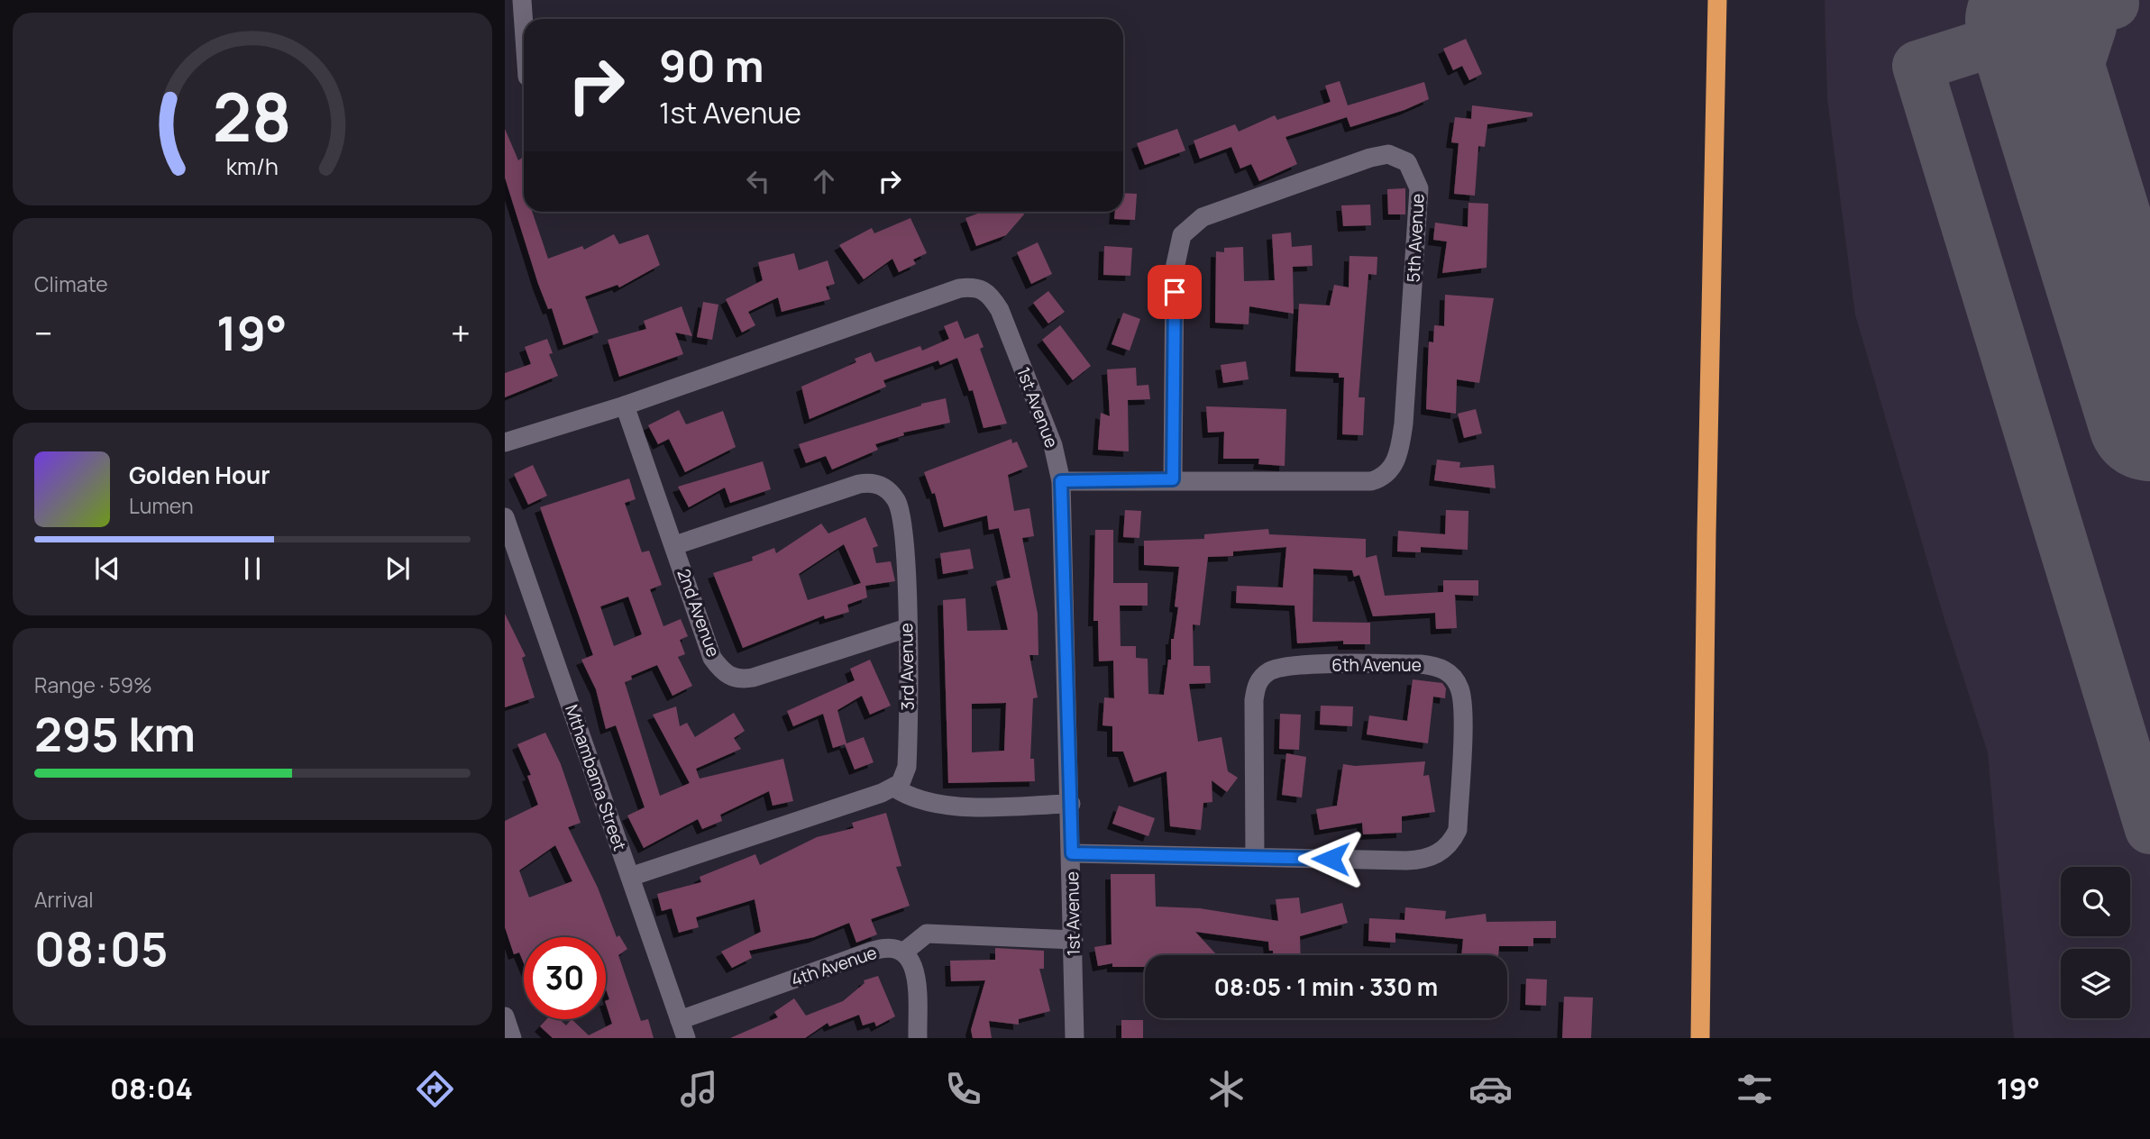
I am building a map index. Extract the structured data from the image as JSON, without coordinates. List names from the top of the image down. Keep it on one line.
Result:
{"streets":{"street":["5th Avenue","1st Avenue","2nd Avenue","6th Avenue","3rd Avenue","Mthambama Street","4th Avenue"]},"crossings":[["5th Avenue","1st Avenue"],["1st Avenue","2nd Avenue"],["1st Avenue","6th Avenue"],["2nd Avenue","3rd Avenue"],["Mthambama Street","4th Avenue"]],"page":{"turn":["90 m","1st Avenue"],"tile":["Climate",["Range · 59%","295 km"],["Arrival","08:05"]],"heat":["−","19°","+"],"song":["Golden Hour","Lumen"],"limit":"30","trip":"08:05 · 1 min · 330 m","tabs":["08:04","19°"],"gauge":["28","km/h"]}}
